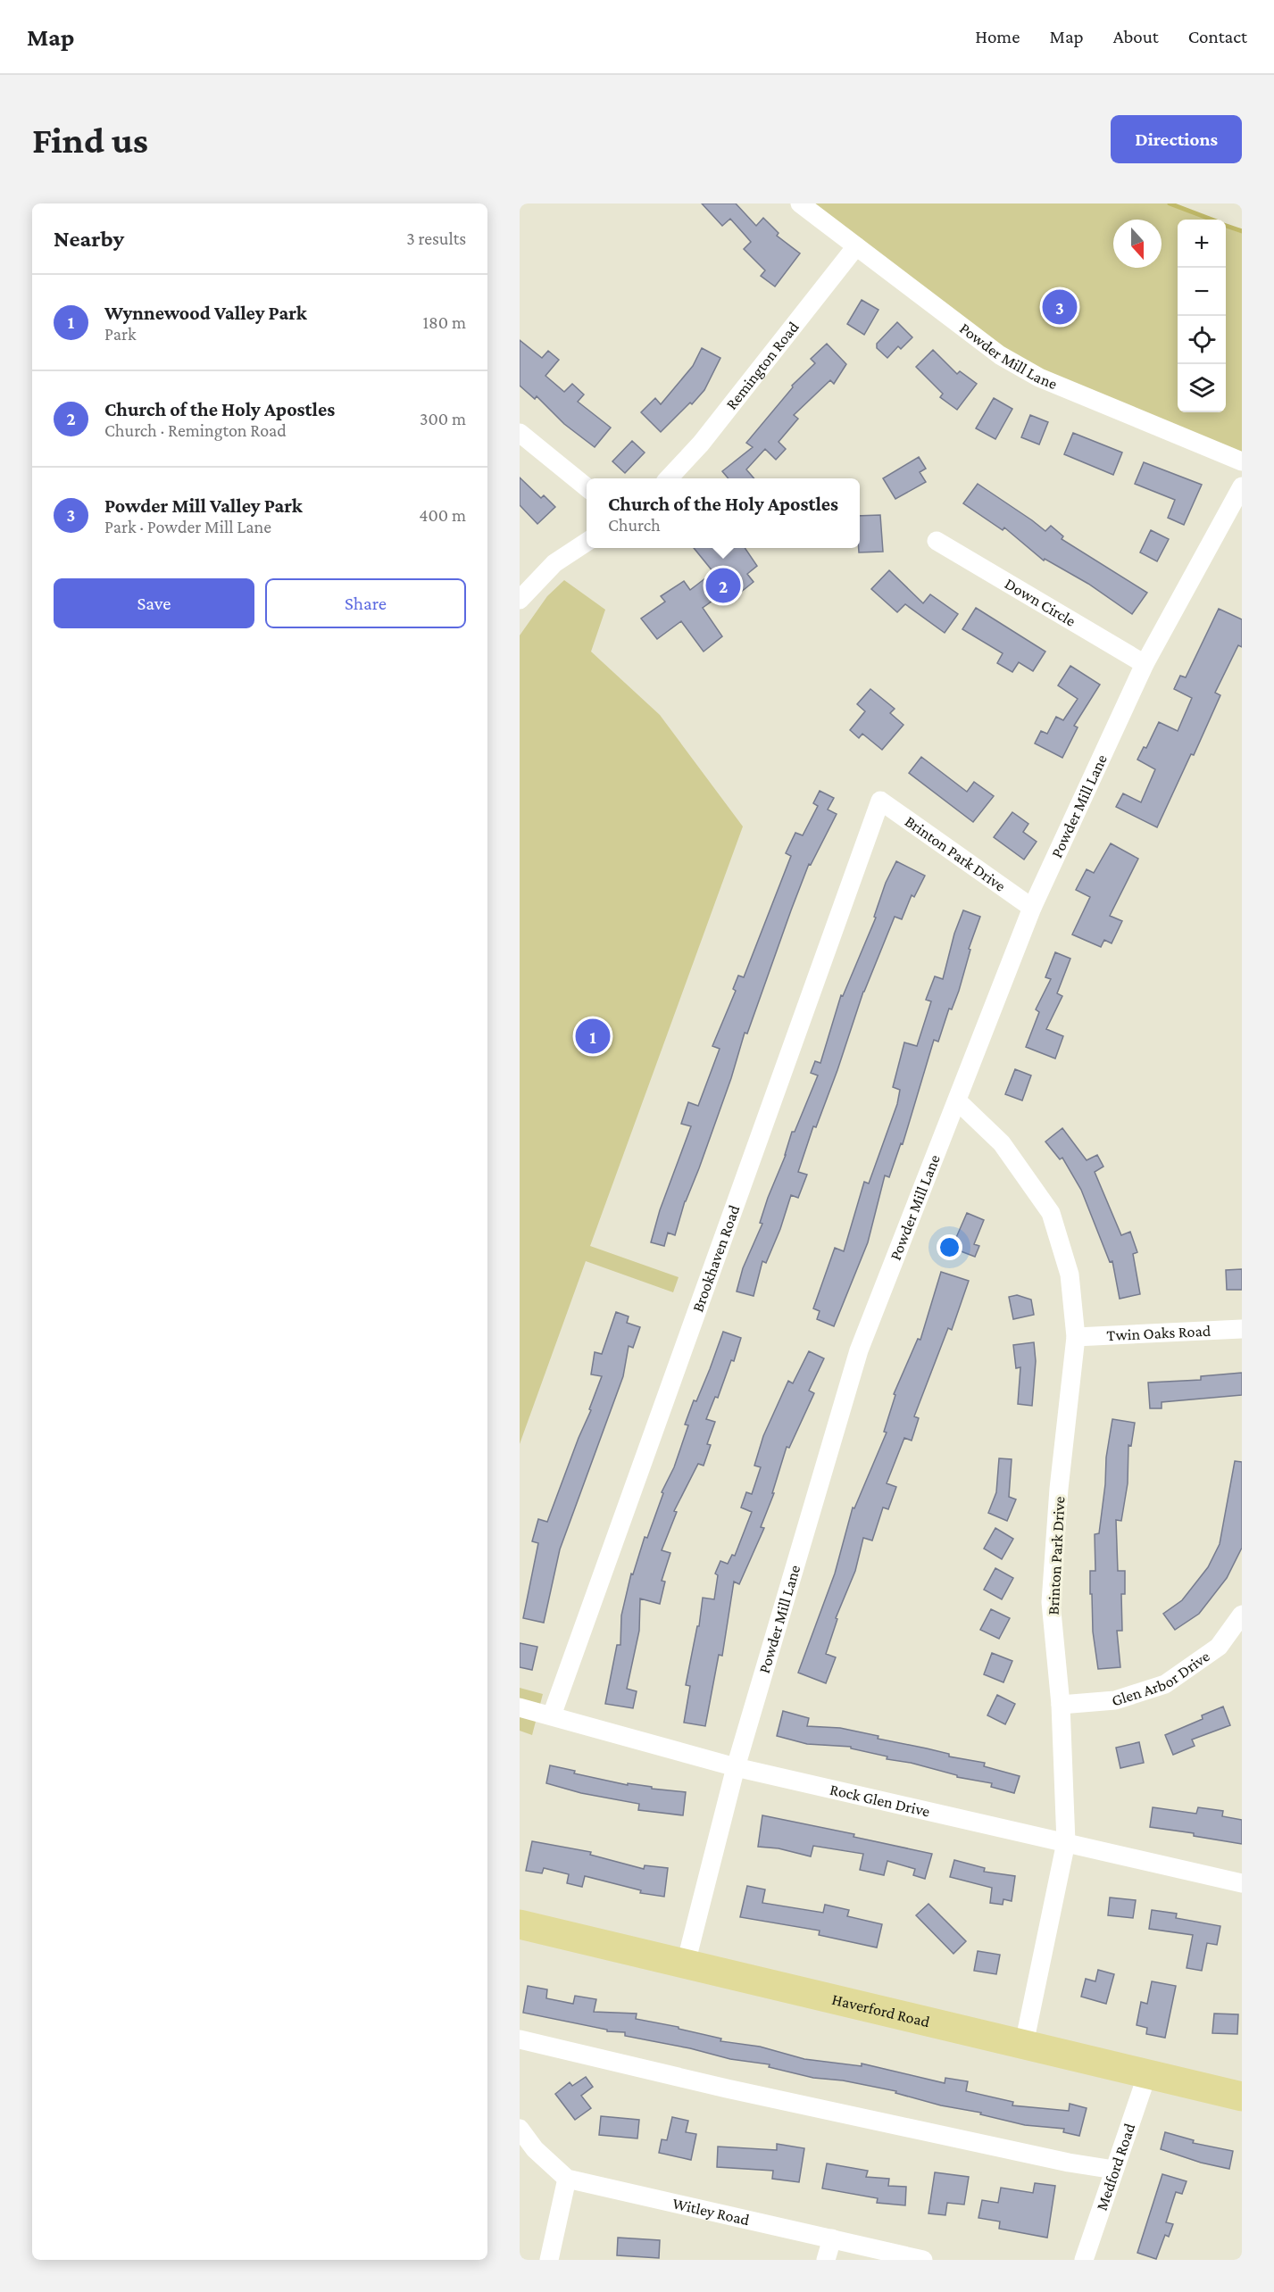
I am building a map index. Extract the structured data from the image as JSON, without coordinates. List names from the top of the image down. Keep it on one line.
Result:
{"streets":{"main road":["Haverford Road"],"street":["Powder Mill Lane","Remington Road","Down Circle","Brinton Park Drive","Brookhaven Road","Twin Oaks Road","Glen Arbor Drive","Rock Glen Drive","Medford Road","Witley Road"]},"crossings":[["Powder Mill Lane","Remington Road"],["Powder Mill Lane","Down Circle"],["Powder Mill Lane","Brinton Park Drive"],["Powder Mill Lane","Rock Glen Drive"],["Powder Mill Lane","Haverford Road"],["Brinton Park Drive","Brookhaven Road"],["Brinton Park Drive","Twin Oaks Road"],["Brinton Park Drive","Glen Arbor Drive"],["Brinton Park Drive","Rock Glen Drive"],["Brinton Park Drive","Haverford Road"],["Brookhaven Road","Rock Glen Drive"],["Haverford Road","Medford Road"]],"north":"bottom","page":{"header":"Map","nav":["Home","Map","About","Contact"],"buttons":["Directions",["Save","Share"]],"title":"Find us","heading":["Nearby","3 results"],"map_buttons":["+","−"],"list":[{"mark":"1","name":"Wynnewood Valley Park","note":"Park","value":"180 m"},{"mark":"2","name":"Church of the Holy Apostles","note":"Church · Remington Road","value":"300 m"},{"mark":"3","name":"Powder Mill Valley Park","note":"Park · Powder Mill Lane","value":"400 m"}],"pins":["3","2","1"],"popup":["Church of the Holy Apostles","Church"]}}
